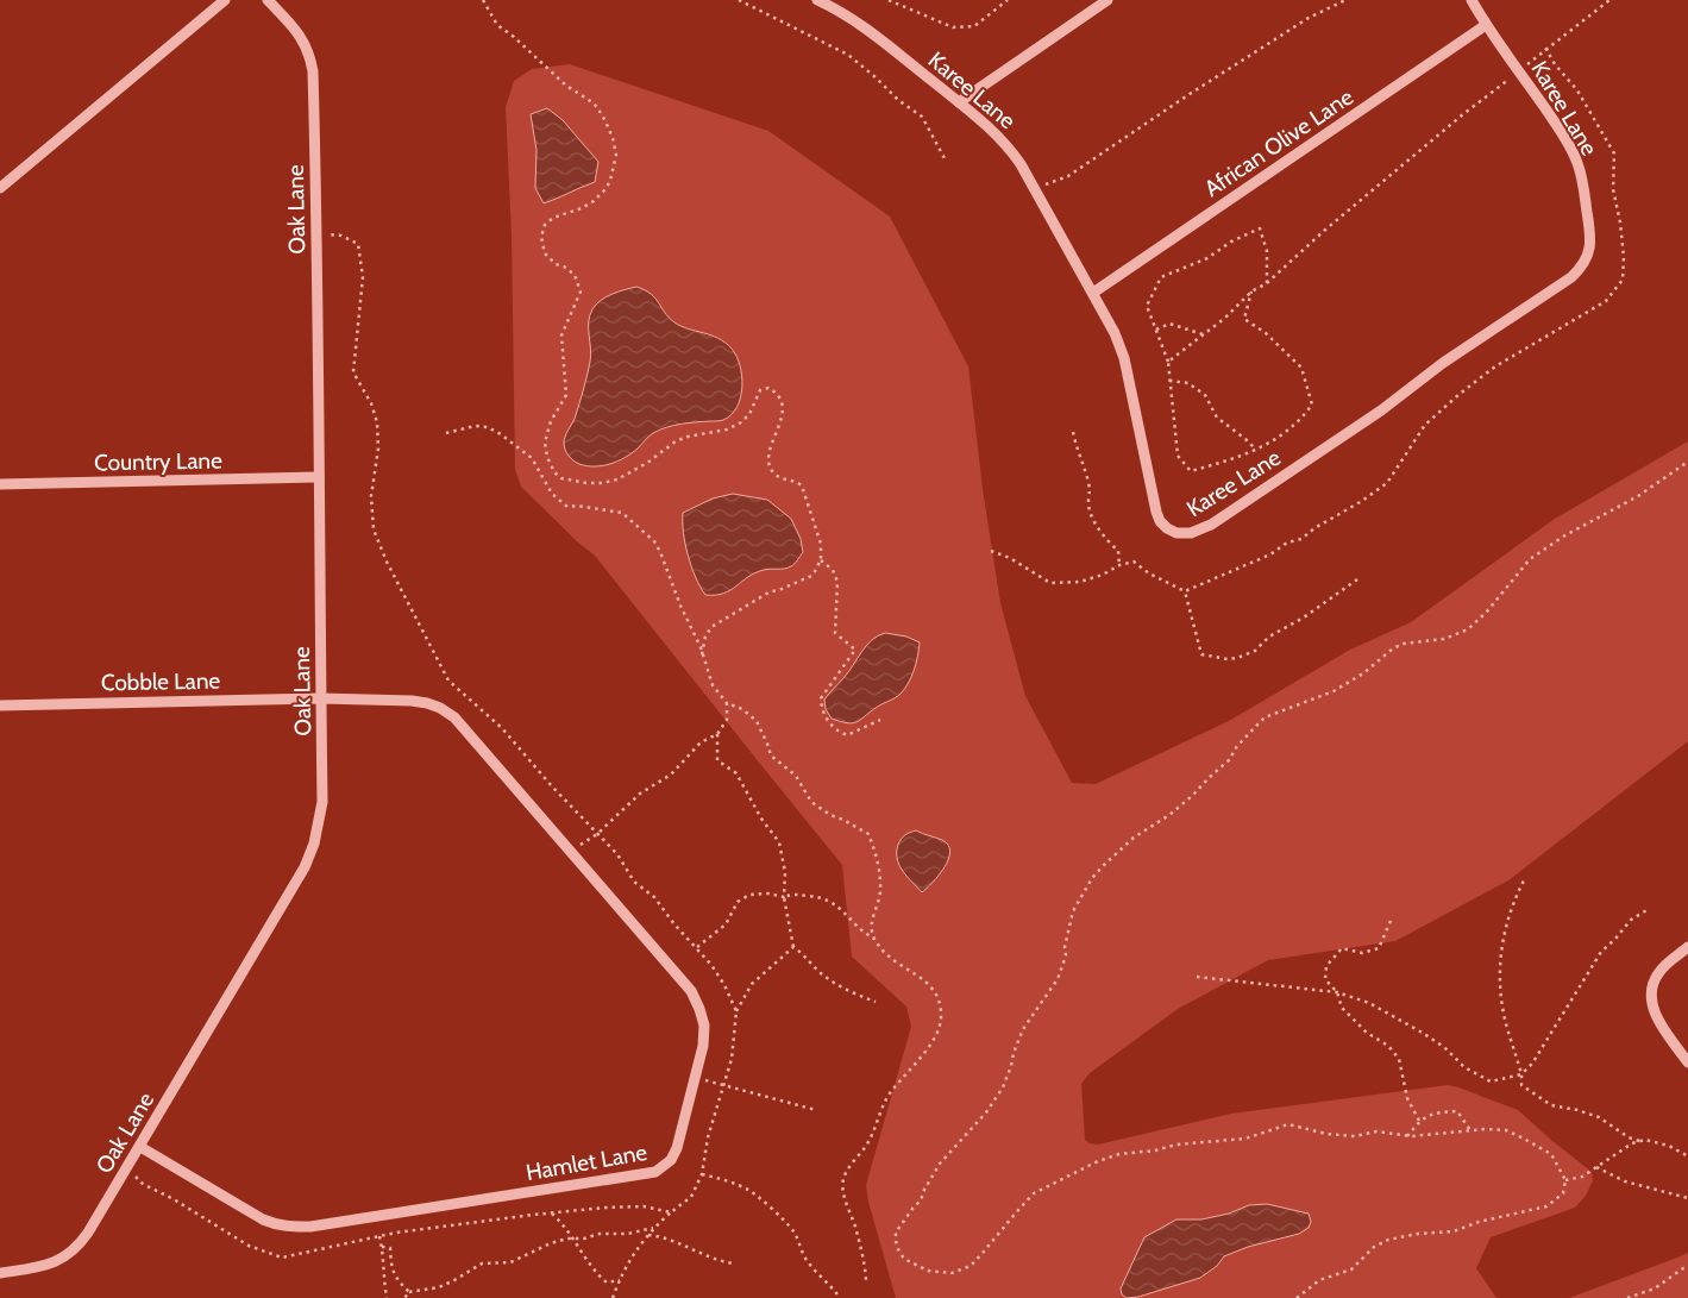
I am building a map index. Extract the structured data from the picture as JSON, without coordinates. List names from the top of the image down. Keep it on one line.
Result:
{"streets":{"street":["Karee Lane","African Olive Lane","Oak Lane","Country Lane","Cobble Lane","Hamlet Lane"]},"crossings":[["Karee Lane","African Olive Lane"],["Oak Lane","Country Lane"],["Oak Lane","Cobble Lane"],["Oak Lane","Hamlet Lane"],["Cobble Lane","Hamlet Lane"]]}
